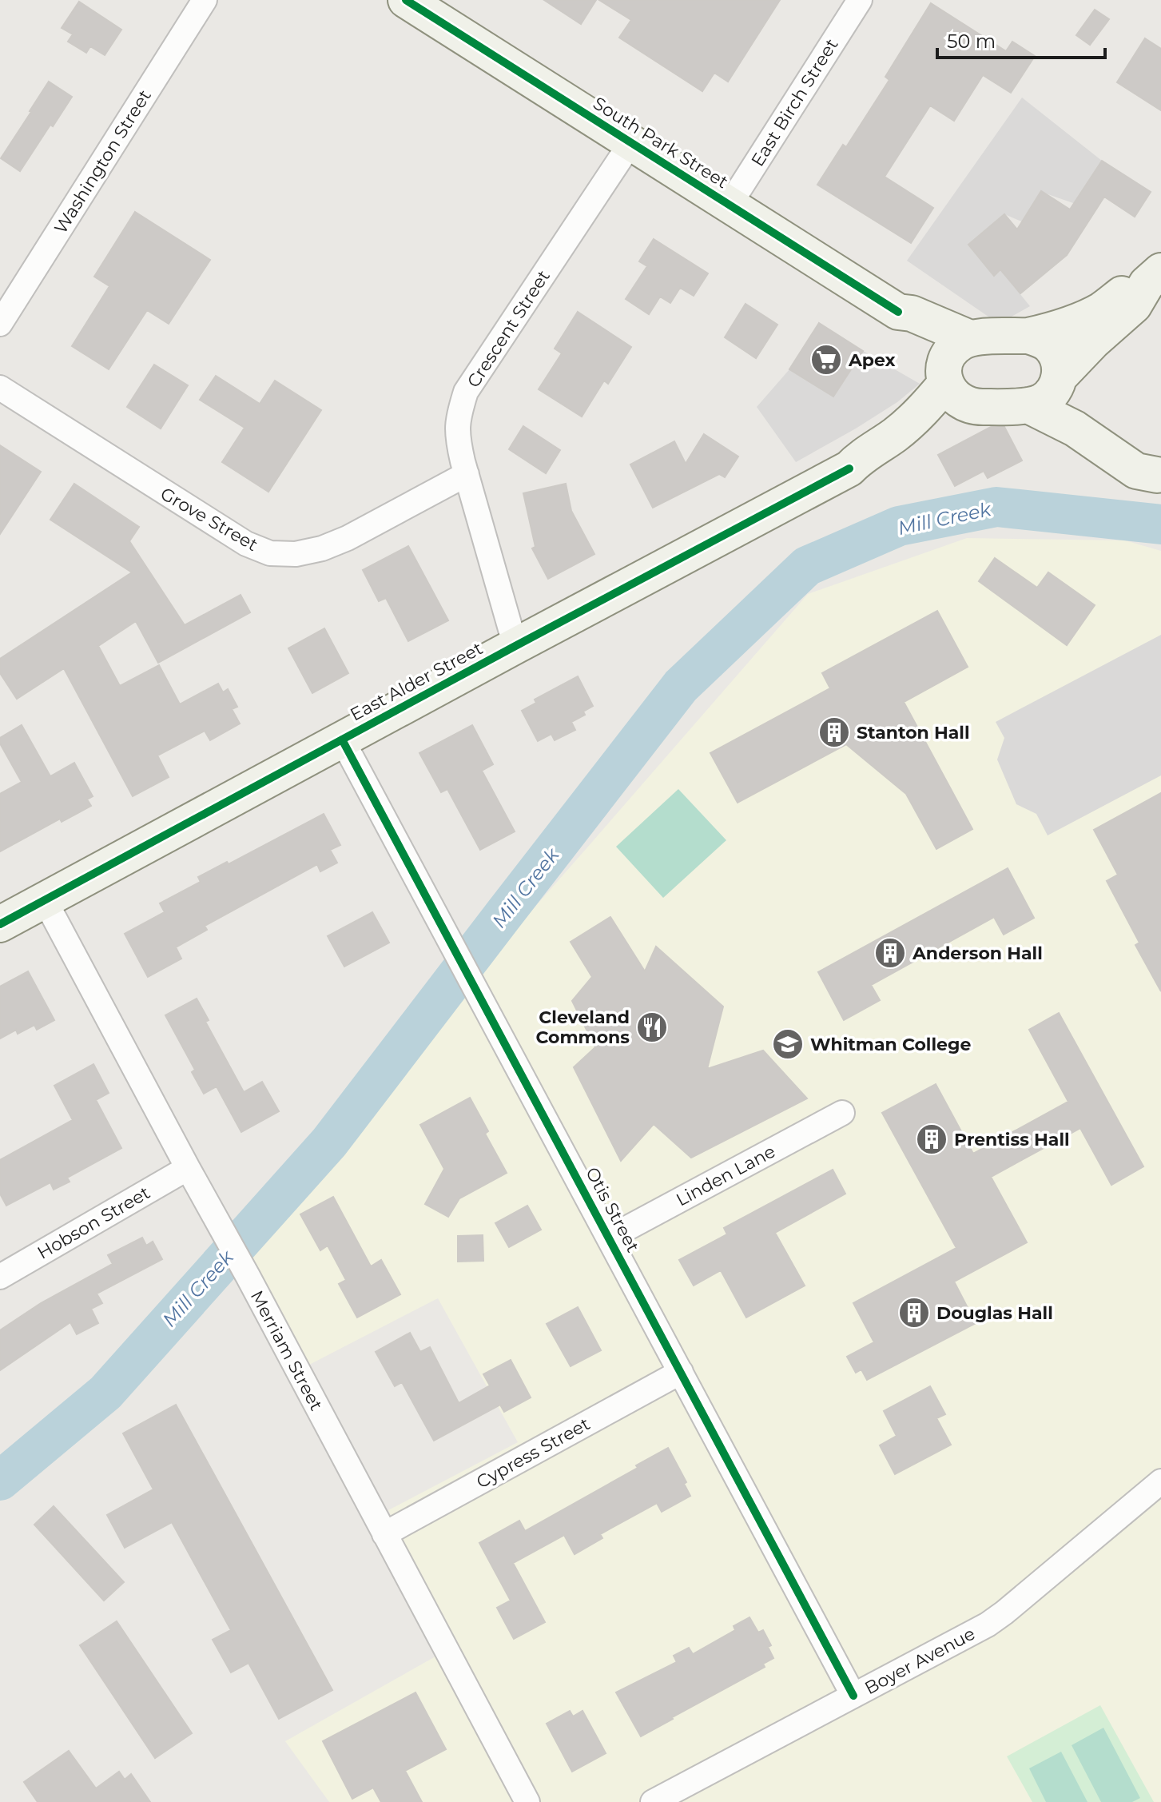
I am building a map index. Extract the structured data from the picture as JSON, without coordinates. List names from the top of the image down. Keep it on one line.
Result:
{"streets":{"main road":["South Park Street","East Alder Street"],"street":["East Birch Street","Washington Street","Crescent Street","Grove Street","Linden Lane","Otis Street","Hobson Street","Merriam Street","Cypress Street","Boyer Avenue"]},"crossings":[["East Birch Street","South Park Street"],["South Park Street","Crescent Street"],["South Park Street","East Alder Street"],["Crescent Street","Grove Street"],["Crescent Street","East Alder Street"],["East Alder Street","Otis Street"],["East Alder Street","Merriam Street"],["Linden Lane","Otis Street"],["Otis Street","Cypress Street"],["Otis Street","Boyer Avenue"],["Hobson Street","Merriam Street"],["Merriam Street","Cypress Street"]],"water":["Mill Creek"],"places":{"supermarket":["Apex"],"building":["Stanton Hall","Anderson Hall","Prentiss Hall","Douglas Hall"],"restaurant":["Cleveland Commons"],"school or university":["Whitman College"]},"scale_bar":"50 m"}
